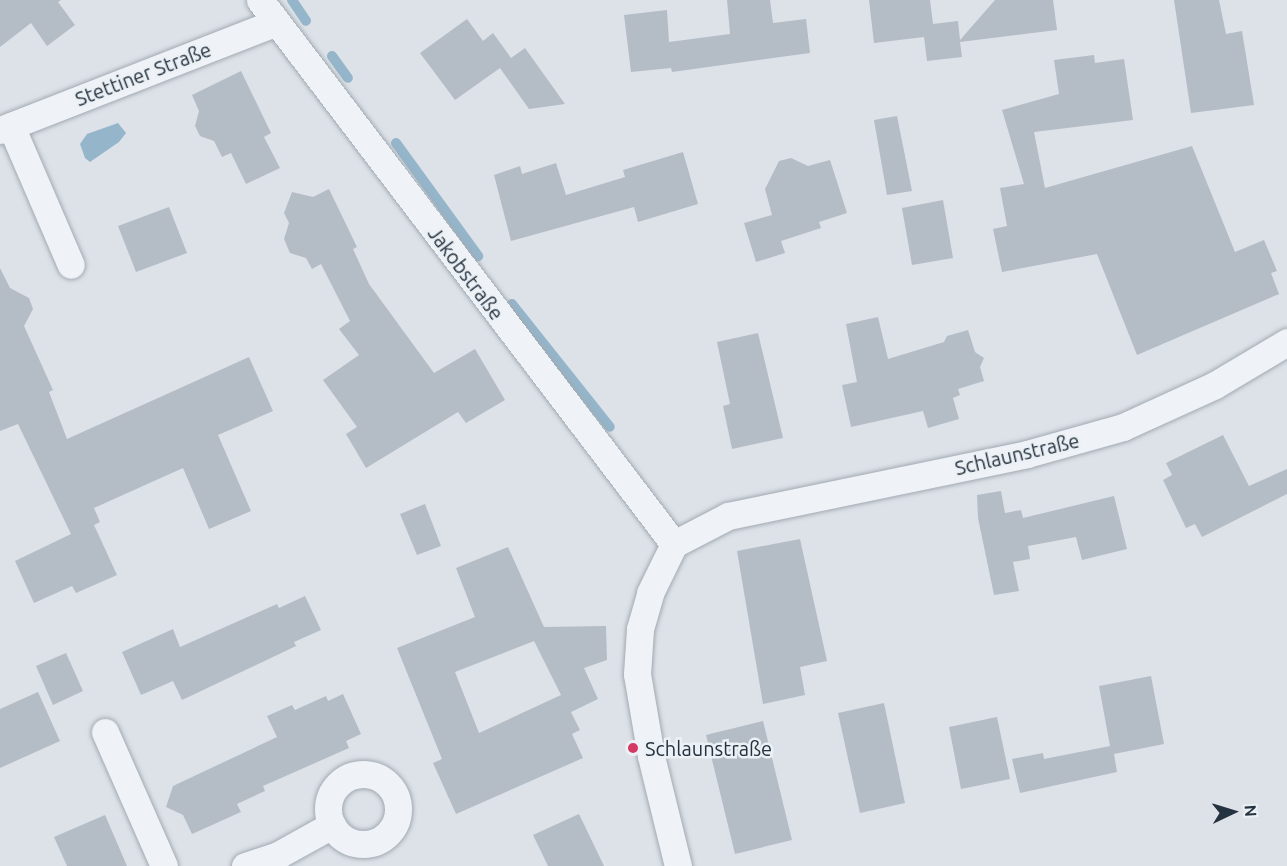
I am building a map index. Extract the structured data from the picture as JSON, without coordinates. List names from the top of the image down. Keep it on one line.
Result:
{"streets":{"street":["Stettiner Straße","Jakobstraße","Schlaunstraße"]},"crossings":[["Stettiner Straße","Jakobstraße"],["Jakobstraße","Schlaunstraße"]],"places":["Schlaunstraße"],"north":"right"}
